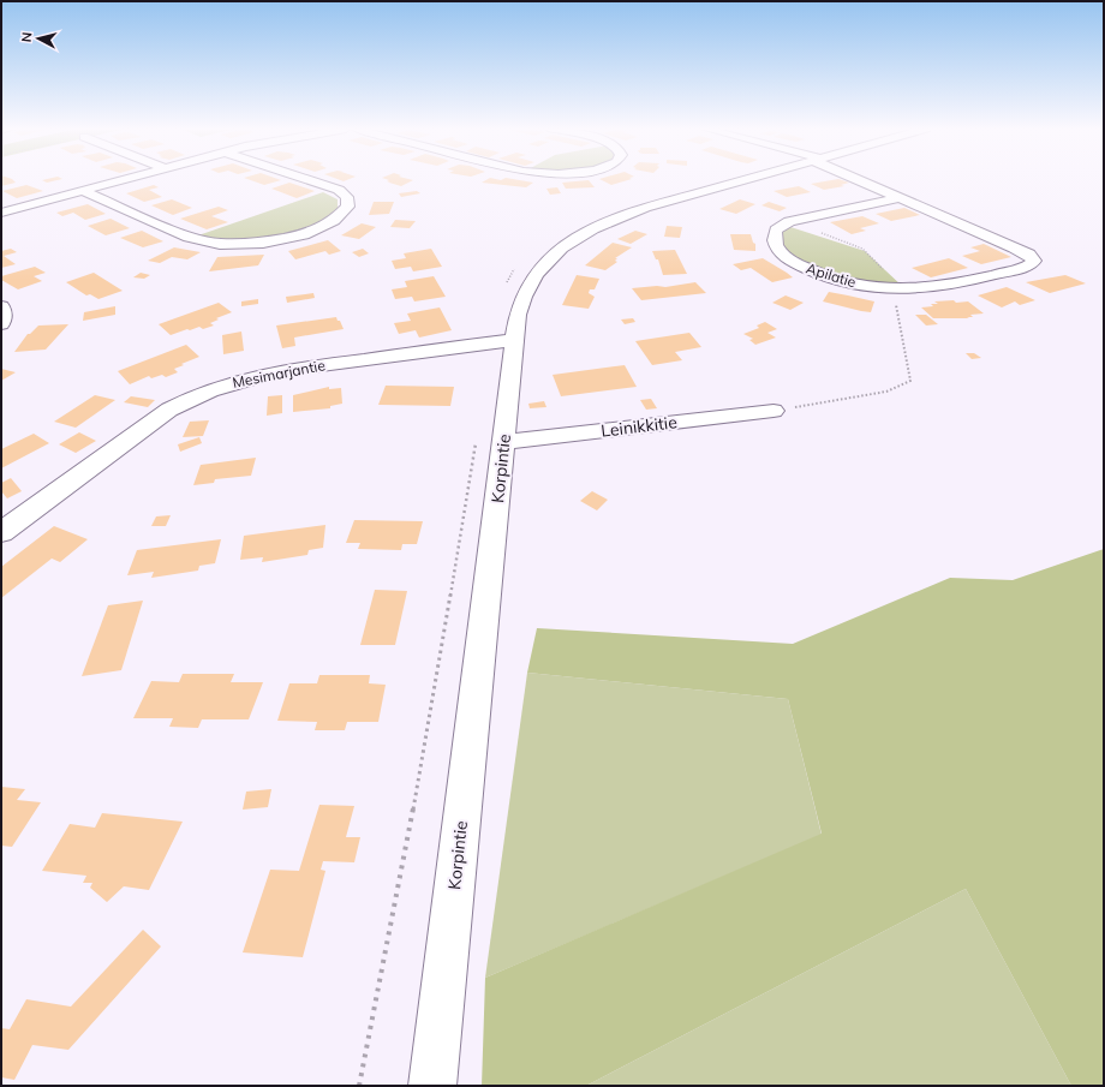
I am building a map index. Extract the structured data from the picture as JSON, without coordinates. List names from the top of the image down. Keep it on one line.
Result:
{"streets":{"street":["Apilatie","Mesimarjantie","Leinikkitie","Korpintie"]},"crossings":[["Mesimarjantie","Korpintie"],["Leinikkitie","Korpintie"]],"north":"left"}
